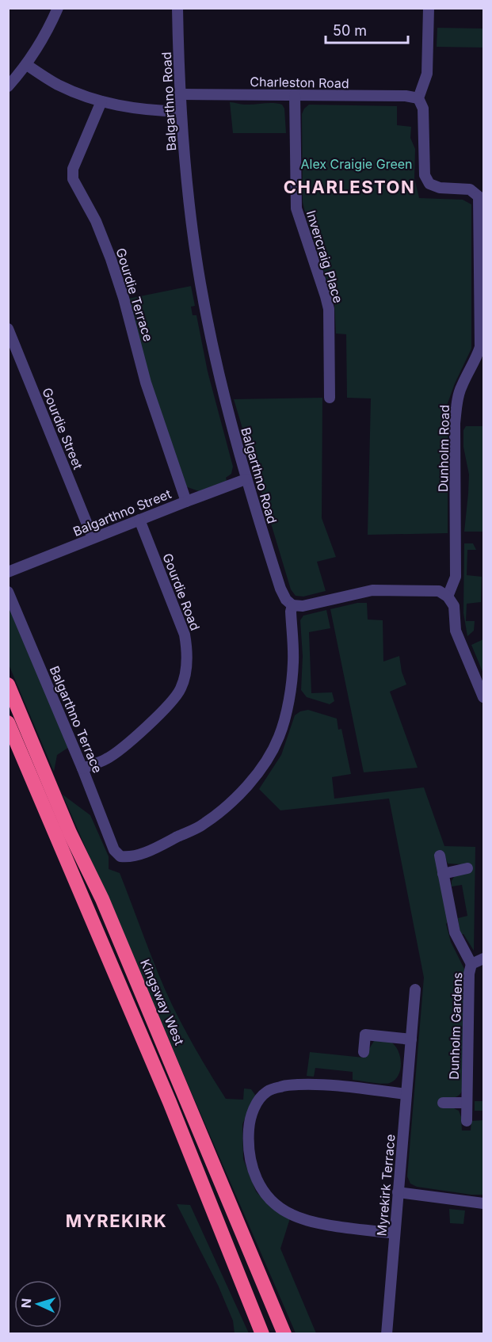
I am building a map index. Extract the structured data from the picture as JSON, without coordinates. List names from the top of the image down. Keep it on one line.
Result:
{"streets":{"highway":["Kingsway West"],"street":["Charleston Road","Balgarthno Road","Invercraig Place","Gourdie Terrace","Gourdie Street","Dunholm Road","Balgarthno Street","Gourdie Road","Balgarthno Terrace","Dunholm Gardens","Myrekirk Terrace"]},"crossings":[["Charleston Road","Balgarthno Road"],["Charleston Road","Invercraig Place"],["Balgarthno Road","Balgarthno Street"],["Balgarthno Road","Balgarthno Terrace"],["Gourdie Terrace","Balgarthno Street"],["Gourdie Street","Balgarthno Street"],["Balgarthno Street","Gourdie Road"],["Gourdie Road","Balgarthno Terrace"]],"districts":["CHARLESTON","MYREKIRK"],"parks":["Alex Craigie Green"],"scale_bar":"50 m","north":"left"}
